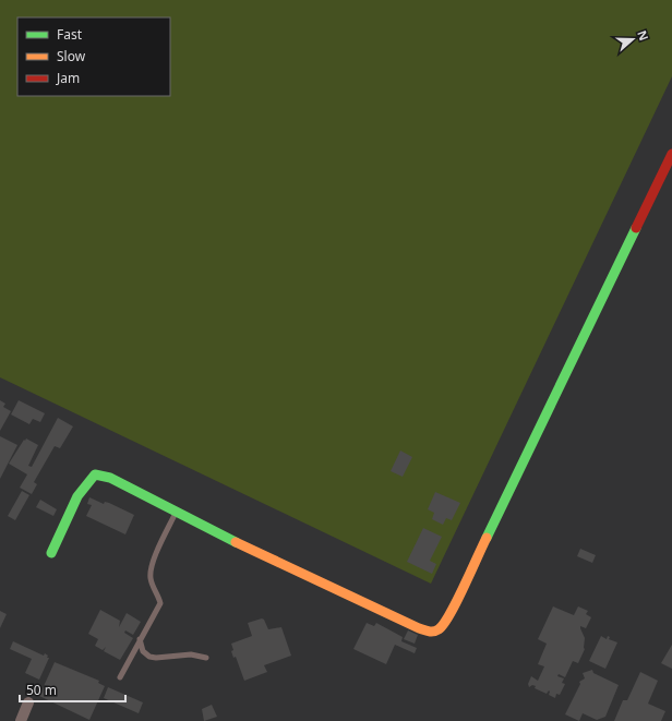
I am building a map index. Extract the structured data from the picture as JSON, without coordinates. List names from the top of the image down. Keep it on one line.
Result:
{"legend":["Fast","Slow","Jam"],"scale_bar":"50 m","north":"right"}
